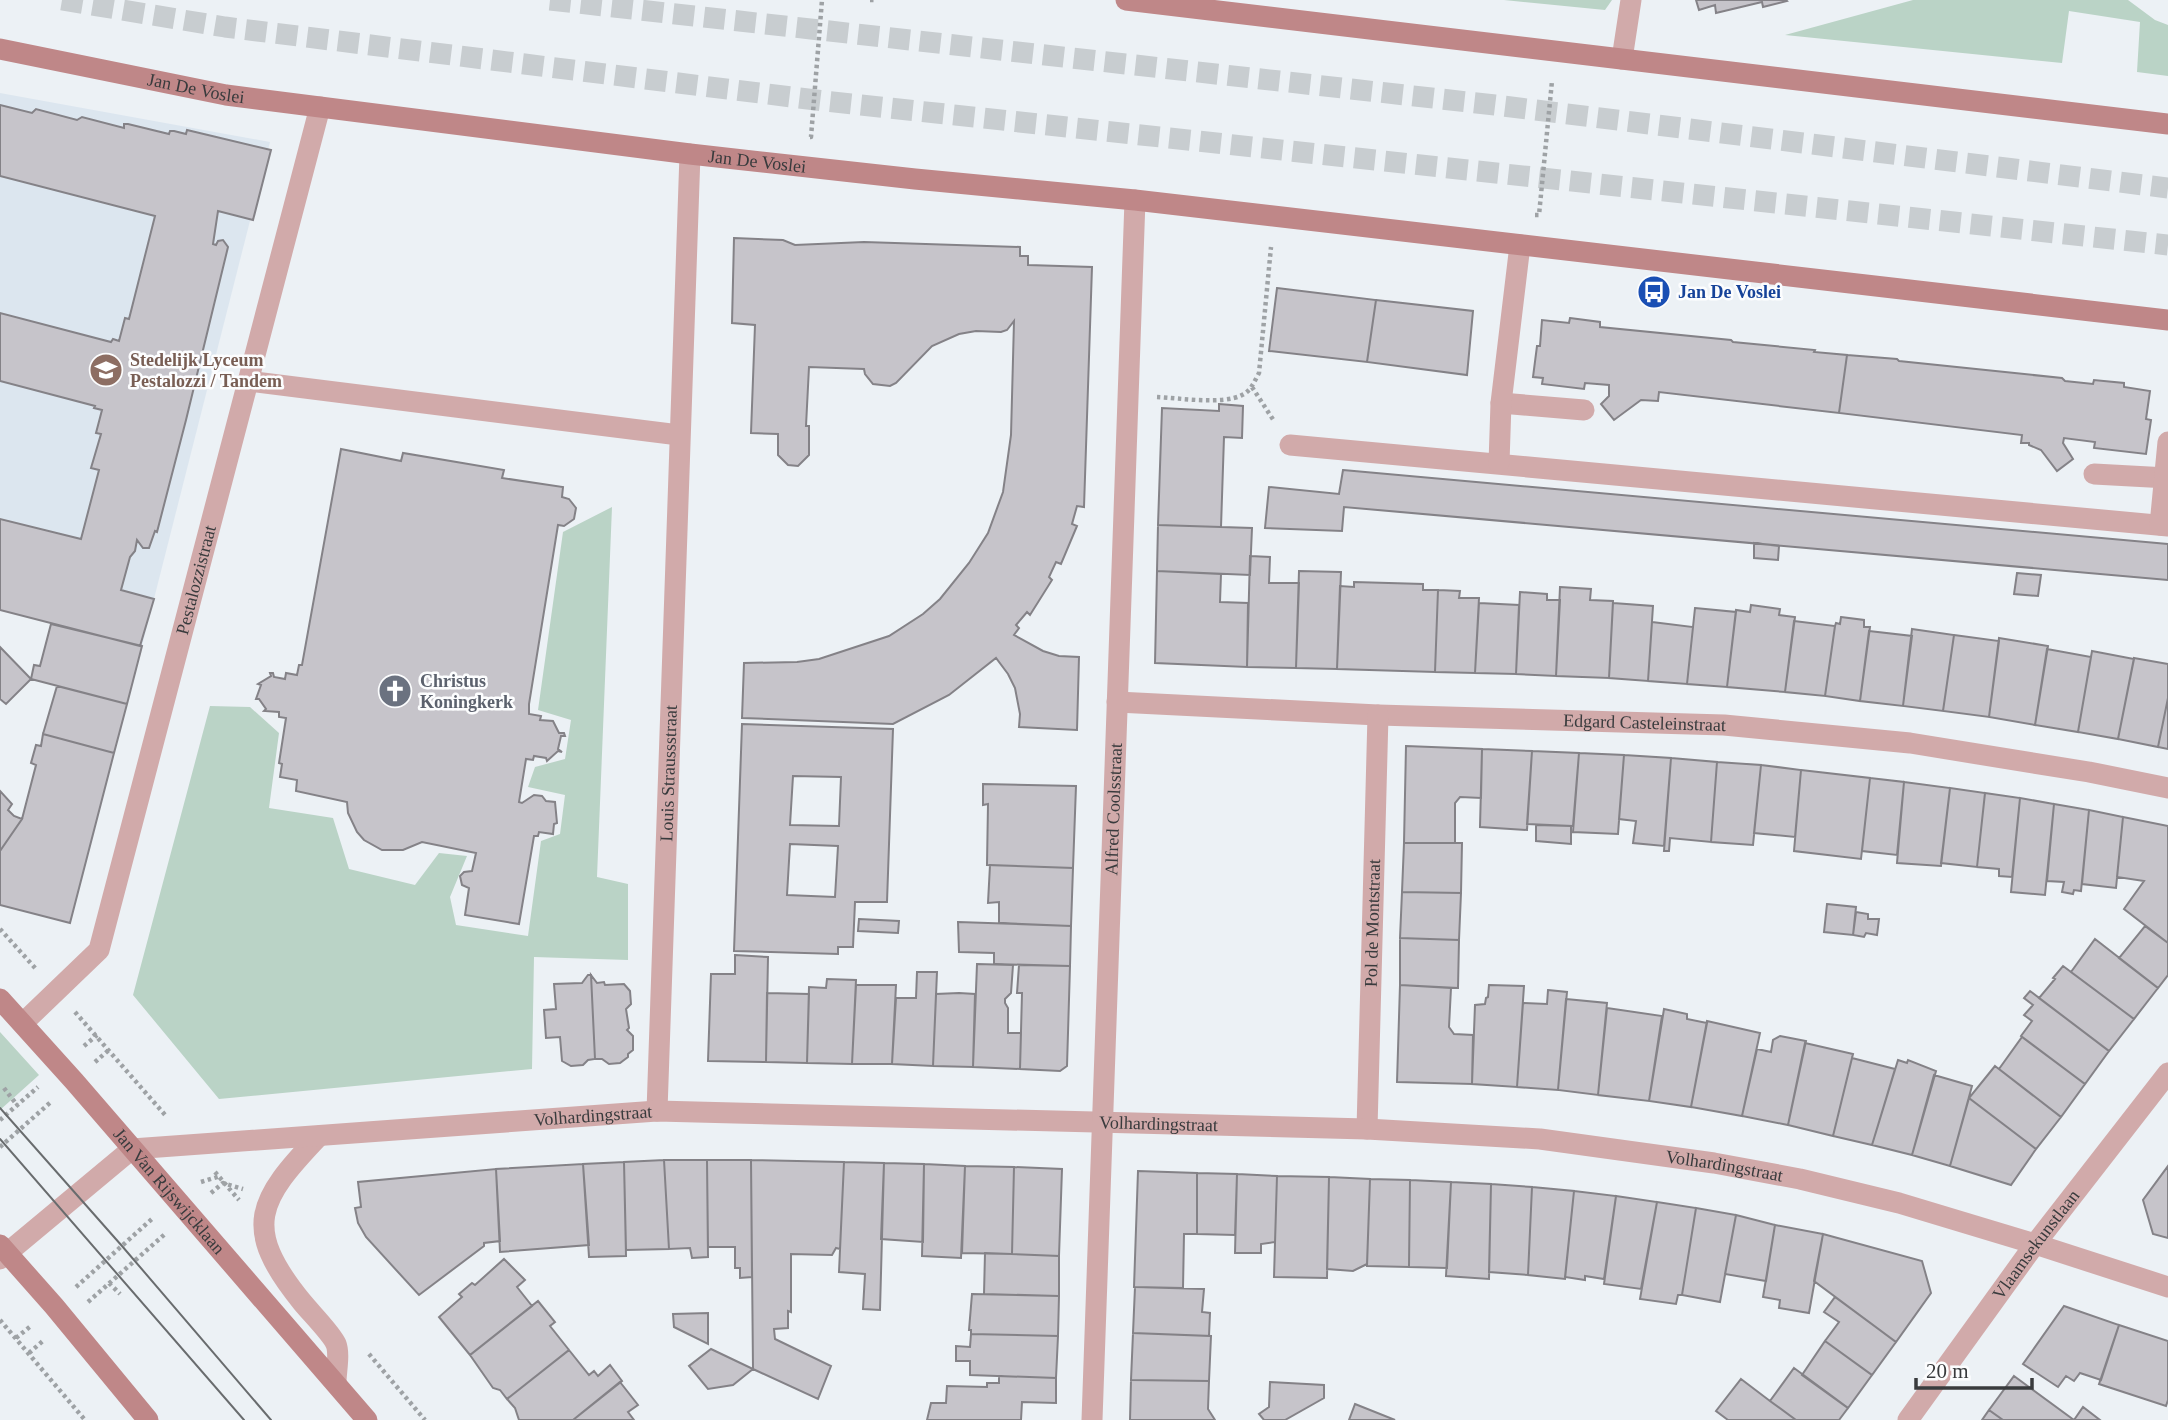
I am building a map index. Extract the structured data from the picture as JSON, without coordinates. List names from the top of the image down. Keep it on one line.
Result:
{"streets":{"main road":["Jan De Voslei","Jan Van Rijswijcklaan"],"street":["Pestalozzistraat","Edgard Casteleinstraat","Louis Straussstraat","Alfred Coolsstraat","Pol de Montstraat","Volhardingstraat","Vlaamsekunstlaan"]},"crossings":[["Jan De Voslei","Pestalozzistraat"],["Jan De Voslei","Louis Straussstraat"],["Jan De Voslei","Alfred Coolsstraat"],["Pestalozzistraat","Jan Van Rijswijcklaan"],["Edgard Casteleinstraat","Alfred Coolsstraat"],["Edgard Casteleinstraat","Pol de Montstraat"],["Louis Straussstraat","Volhardingstraat"],["Alfred Coolsstraat","Volhardingstraat"],["Pol de Montstraat","Volhardingstraat"],["Volhardingstraat","Jan Van Rijswijcklaan"],["Volhardingstraat","Vlaamsekunstlaan"]],"places":{"bus stop":["Jan De Voslei"],"school or university":["Stedelijk Lyceum Pestalozzi / Tandem"],"church":["Christus Koningkerk"]},"scale_bar":"20 m"}
